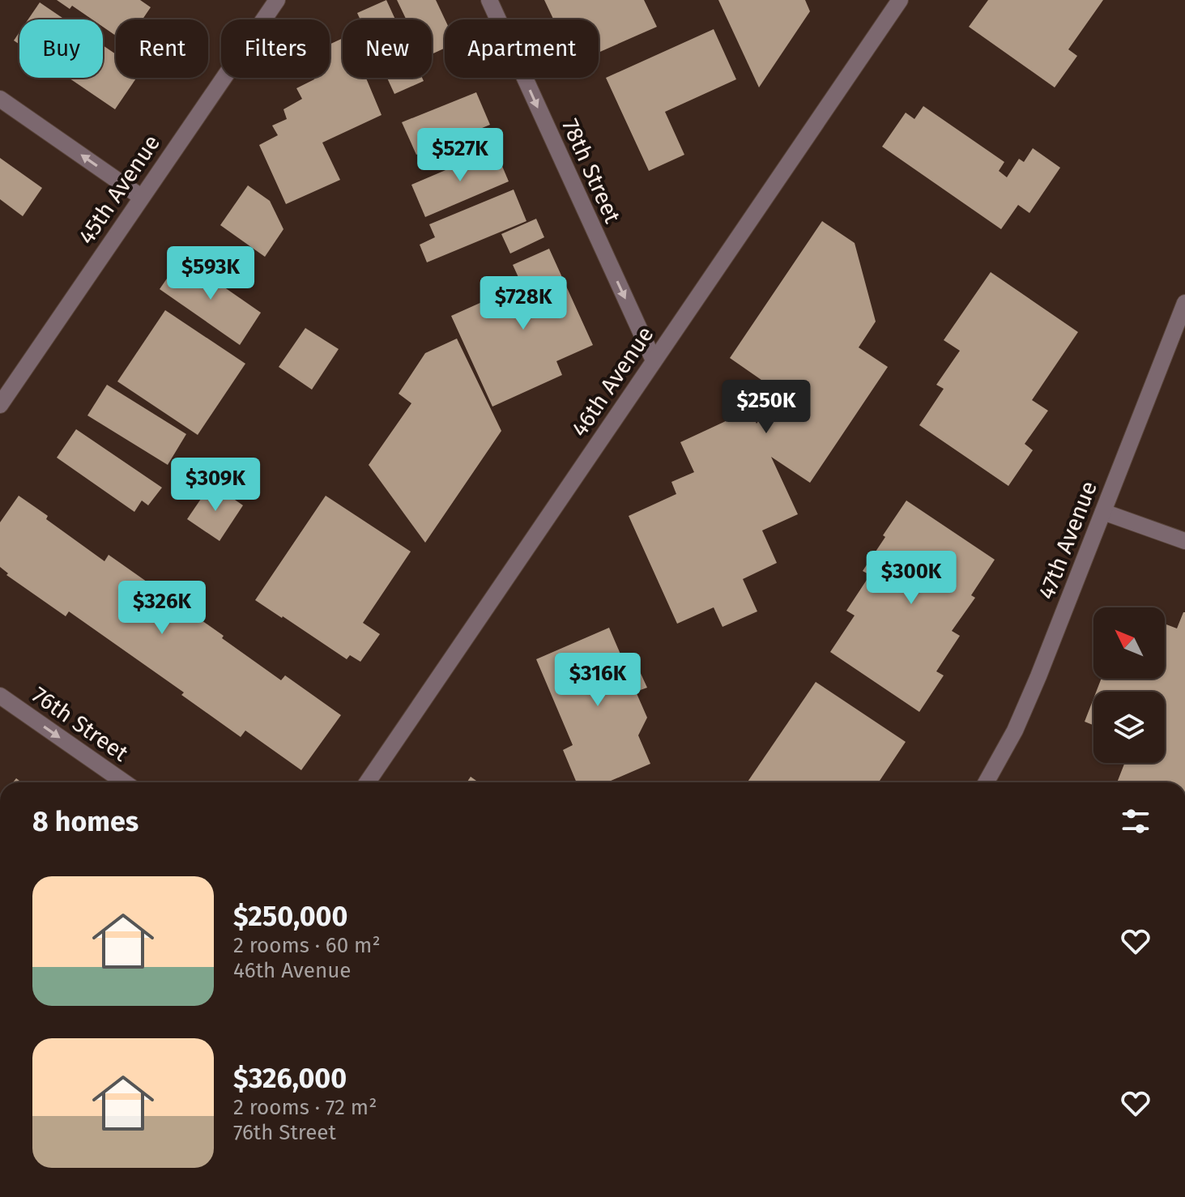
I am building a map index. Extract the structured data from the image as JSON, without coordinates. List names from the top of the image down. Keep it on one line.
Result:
{"streets":{"street":["78th Street","45th Avenue","46th Avenue","47th Avenue","76th Street"]},"crossings":[["78th Street","46th Avenue"]],"one_way":["78th Street","76th Street"],"north":"top left","page":{"chip":["Buy","Rent","Filters","New","Apartment"],"price":["$527K","$593K","$728K","$250K","$309K","$300K","$326K","$316K"],"heading":"8 homes","list":[{"name":"$250,000","note":"2 rooms · 60 m² · 46th Avenue"},{"name":"$326,000","note":"2 rooms · 72 m² · 76th Street"}]}}
